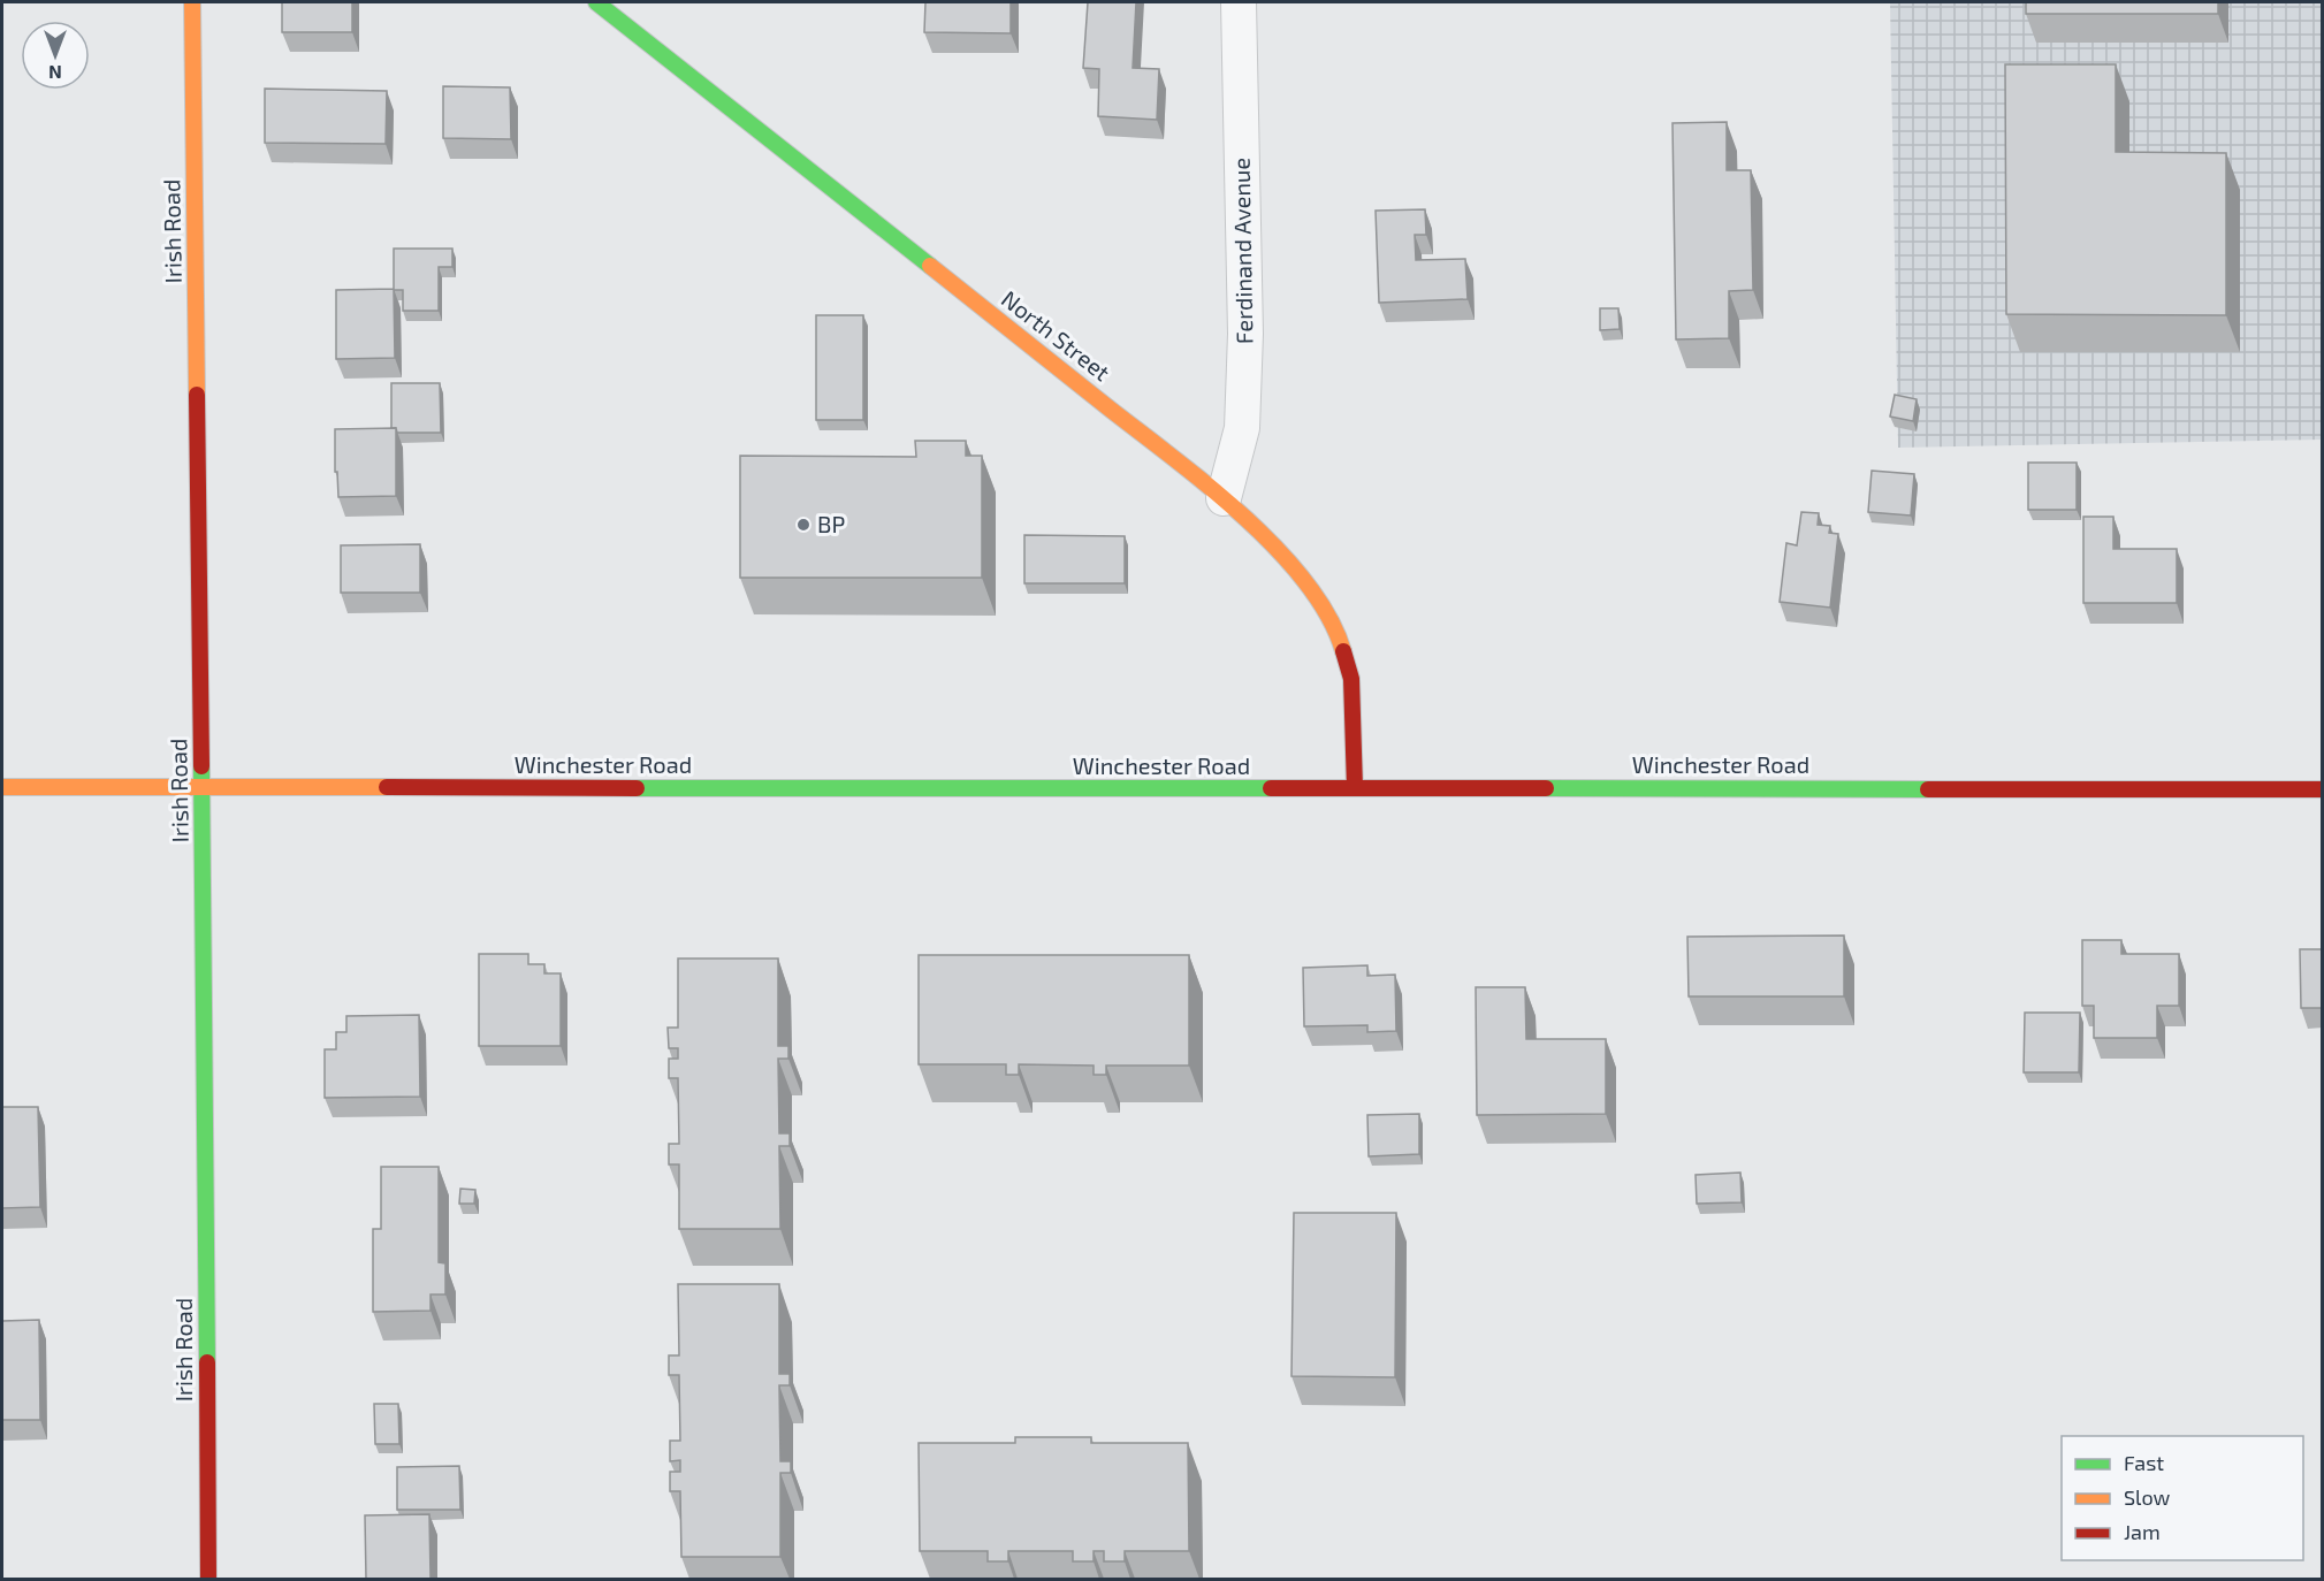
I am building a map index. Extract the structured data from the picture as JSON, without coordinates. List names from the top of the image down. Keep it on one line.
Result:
{"streets":{"street":["Irish Road","Ferdinand Avenue","North Street","Winchester Road"]},"crossings":[["Irish Road","Winchester Road"],["Ferdinand Avenue","North Street"],["North Street","Winchester Road"]],"places":["BP"],"legend":["Fast","Slow","Jam"],"north":"bottom"}
